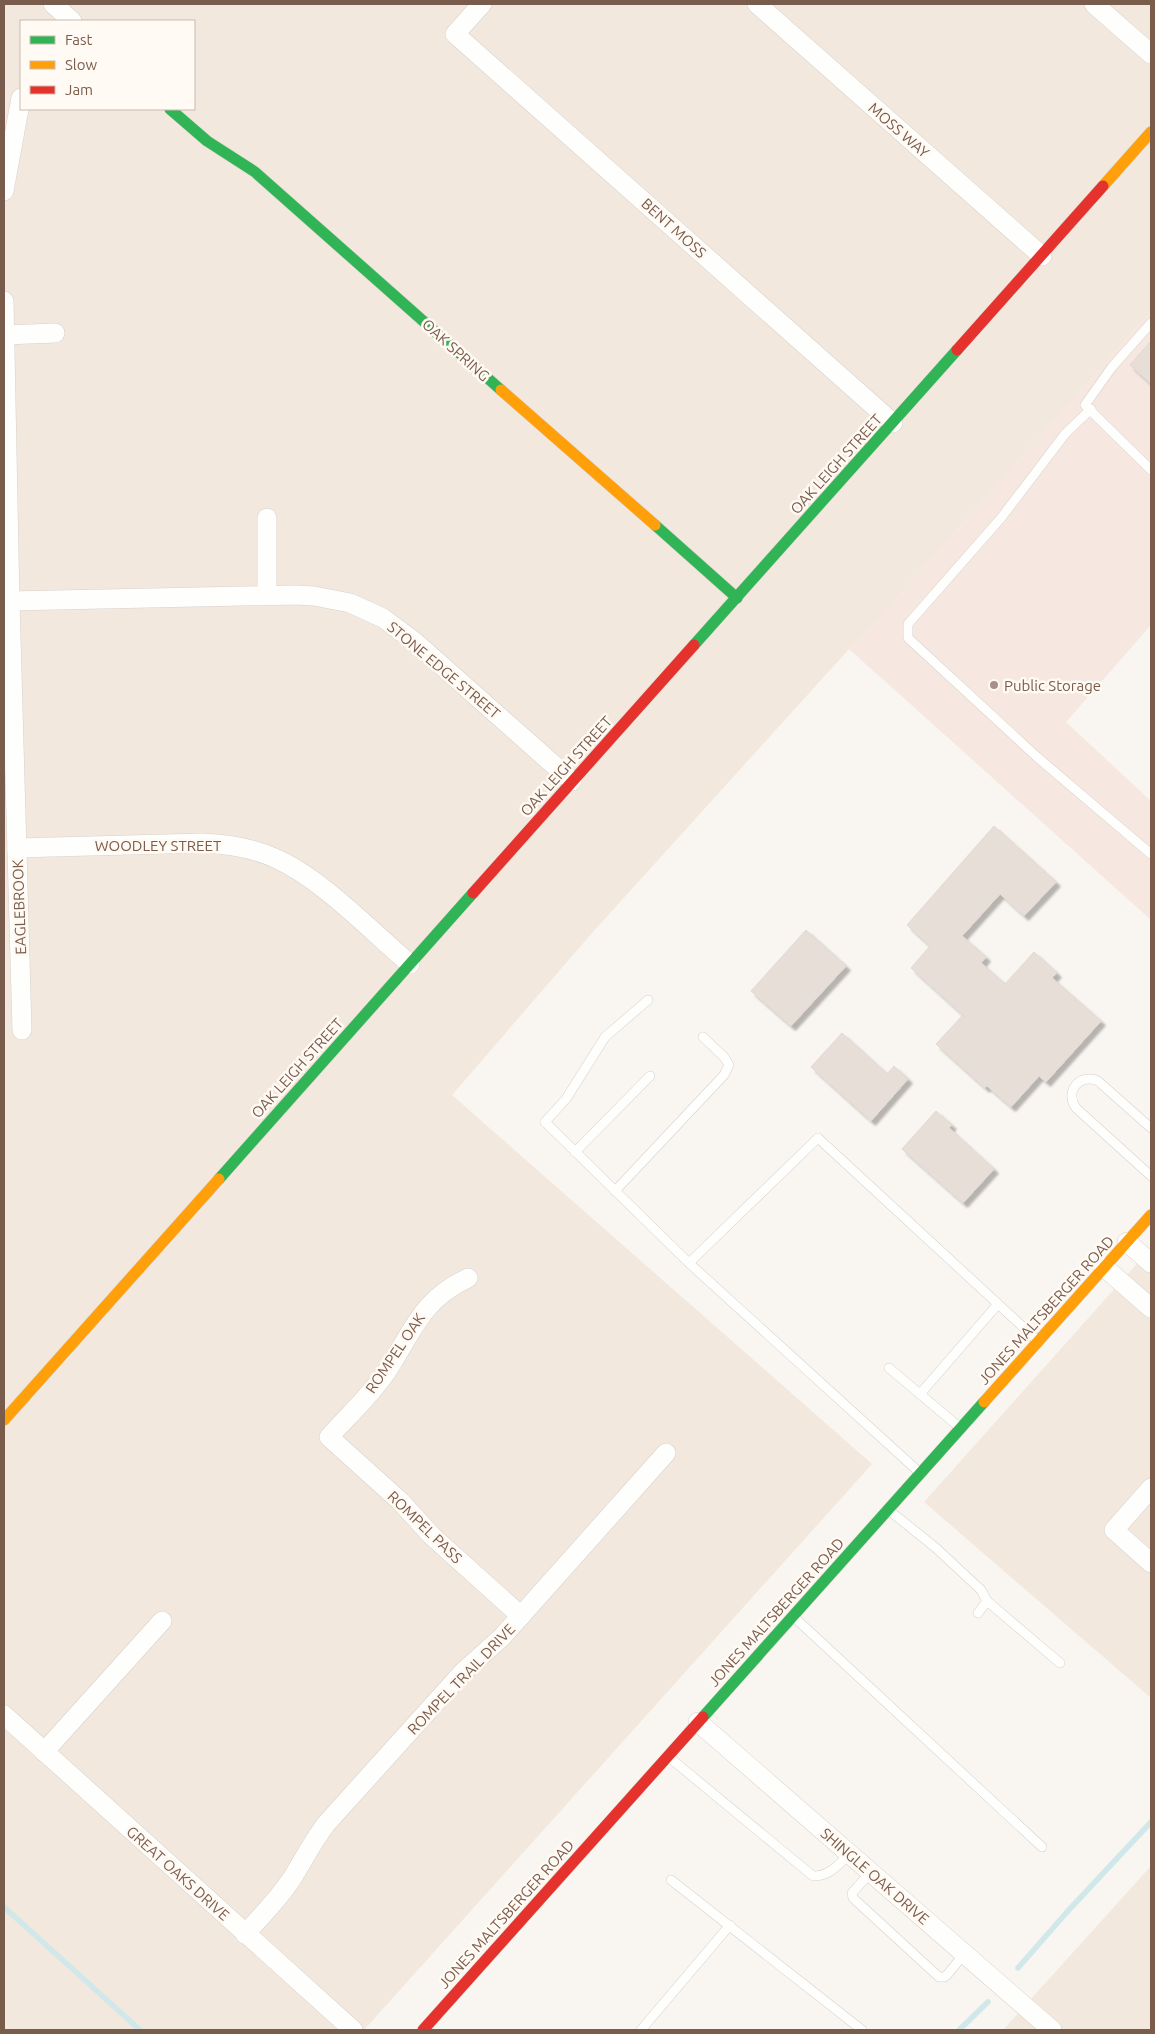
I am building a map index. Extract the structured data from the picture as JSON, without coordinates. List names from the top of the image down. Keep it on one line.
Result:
{"streets":{"street":["MOSS WAY","BENT MOSS","OAK SPRING","OAK LEIGH STREET","STONE EDGE STREET","WOODLEY STREET","EAGLEBROOK","JONES MALTSBERGER ROAD","ROMPEL OAK","ROMPEL PASS","ROMPEL TRAIL DRIVE","GREAT OAKS DRIVE","SHINGLE OAK DRIVE"]},"crossings":[["MOSS WAY","OAK LEIGH STREET"],["BENT MOSS","OAK LEIGH STREET"],["OAK SPRING","OAK LEIGH STREET"],["OAK LEIGH STREET","STONE EDGE STREET"],["OAK LEIGH STREET","WOODLEY STREET"],["STONE EDGE STREET","EAGLEBROOK"],["WOODLEY STREET","EAGLEBROOK"],["JONES MALTSBERGER ROAD","SHINGLE OAK DRIVE"],["ROMPEL OAK","ROMPEL PASS"],["ROMPEL PASS","ROMPEL TRAIL DRIVE"],["ROMPEL TRAIL DRIVE","GREAT OAKS DRIVE"]],"places":["Public Storage"],"legend":["Fast","Slow","Jam"]}
